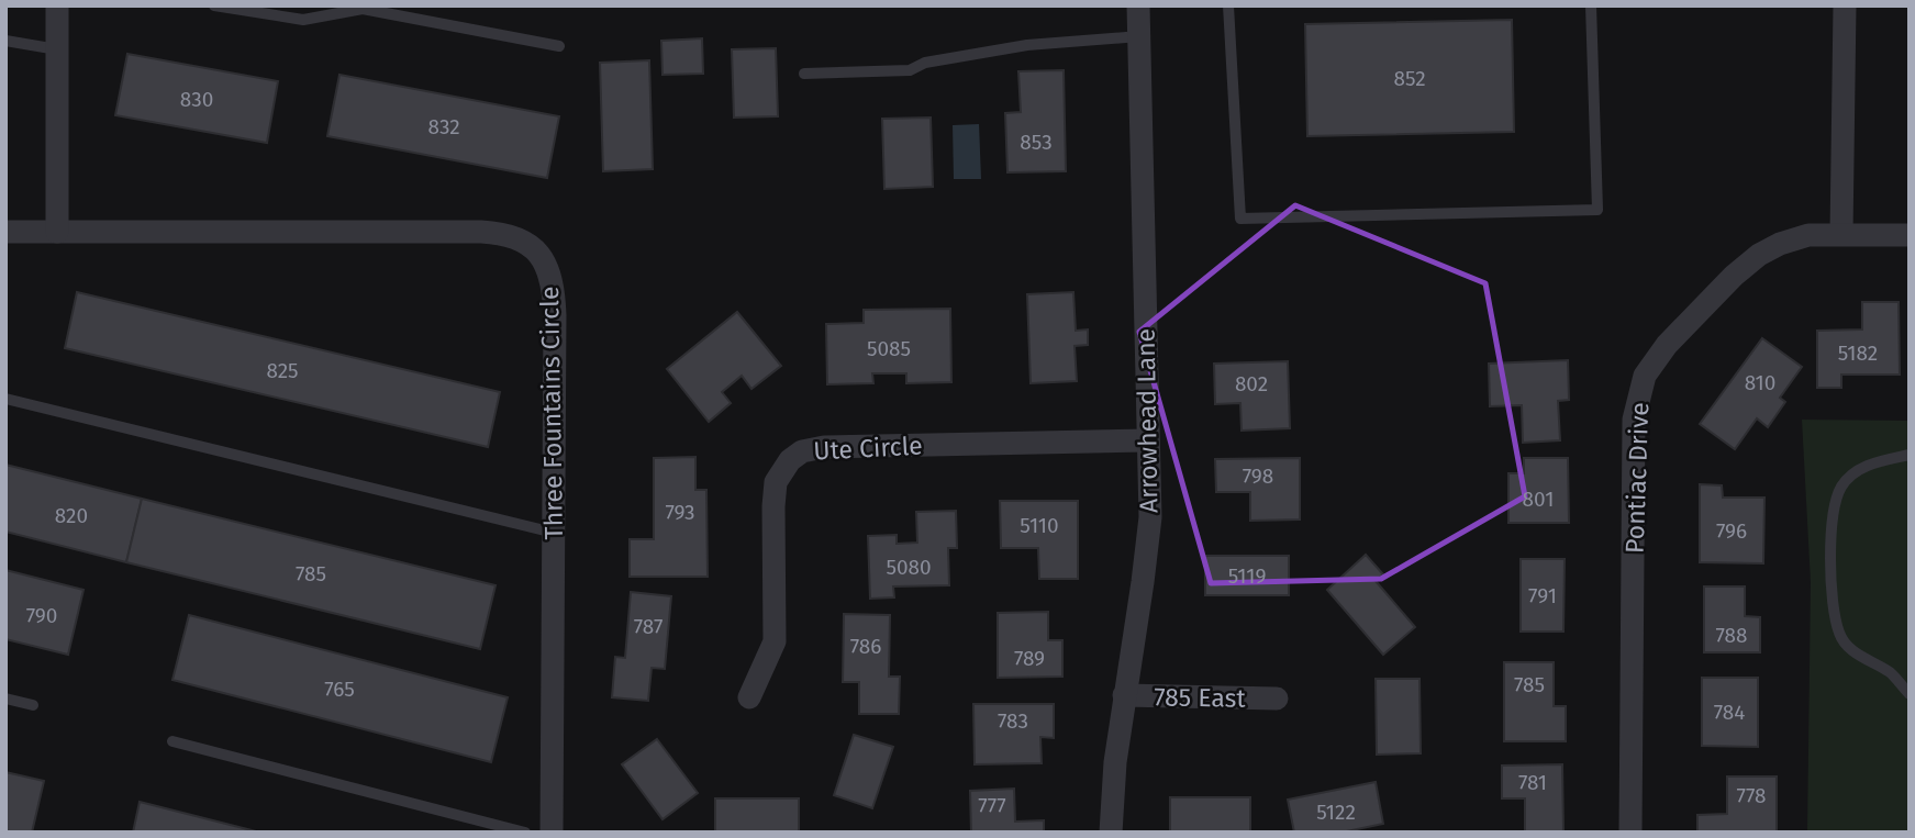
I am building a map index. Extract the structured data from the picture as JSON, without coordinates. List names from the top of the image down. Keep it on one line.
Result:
{"streets":{"street":["Three Fountains Circle","Arrowhead Lane","Ute Circle","Pontiac Drive","785 East"]},"crossings":[["Arrowhead Lane","Ute Circle"],["Arrowhead Lane","785 East"]],"house_numbers":["852","830","832","853","5085","5182","825","810","802","798","801","793","820","5110","796","5080","785","5119","791","790","787","788","786","789","785","765","784","783","781","778","777","5122"]}
